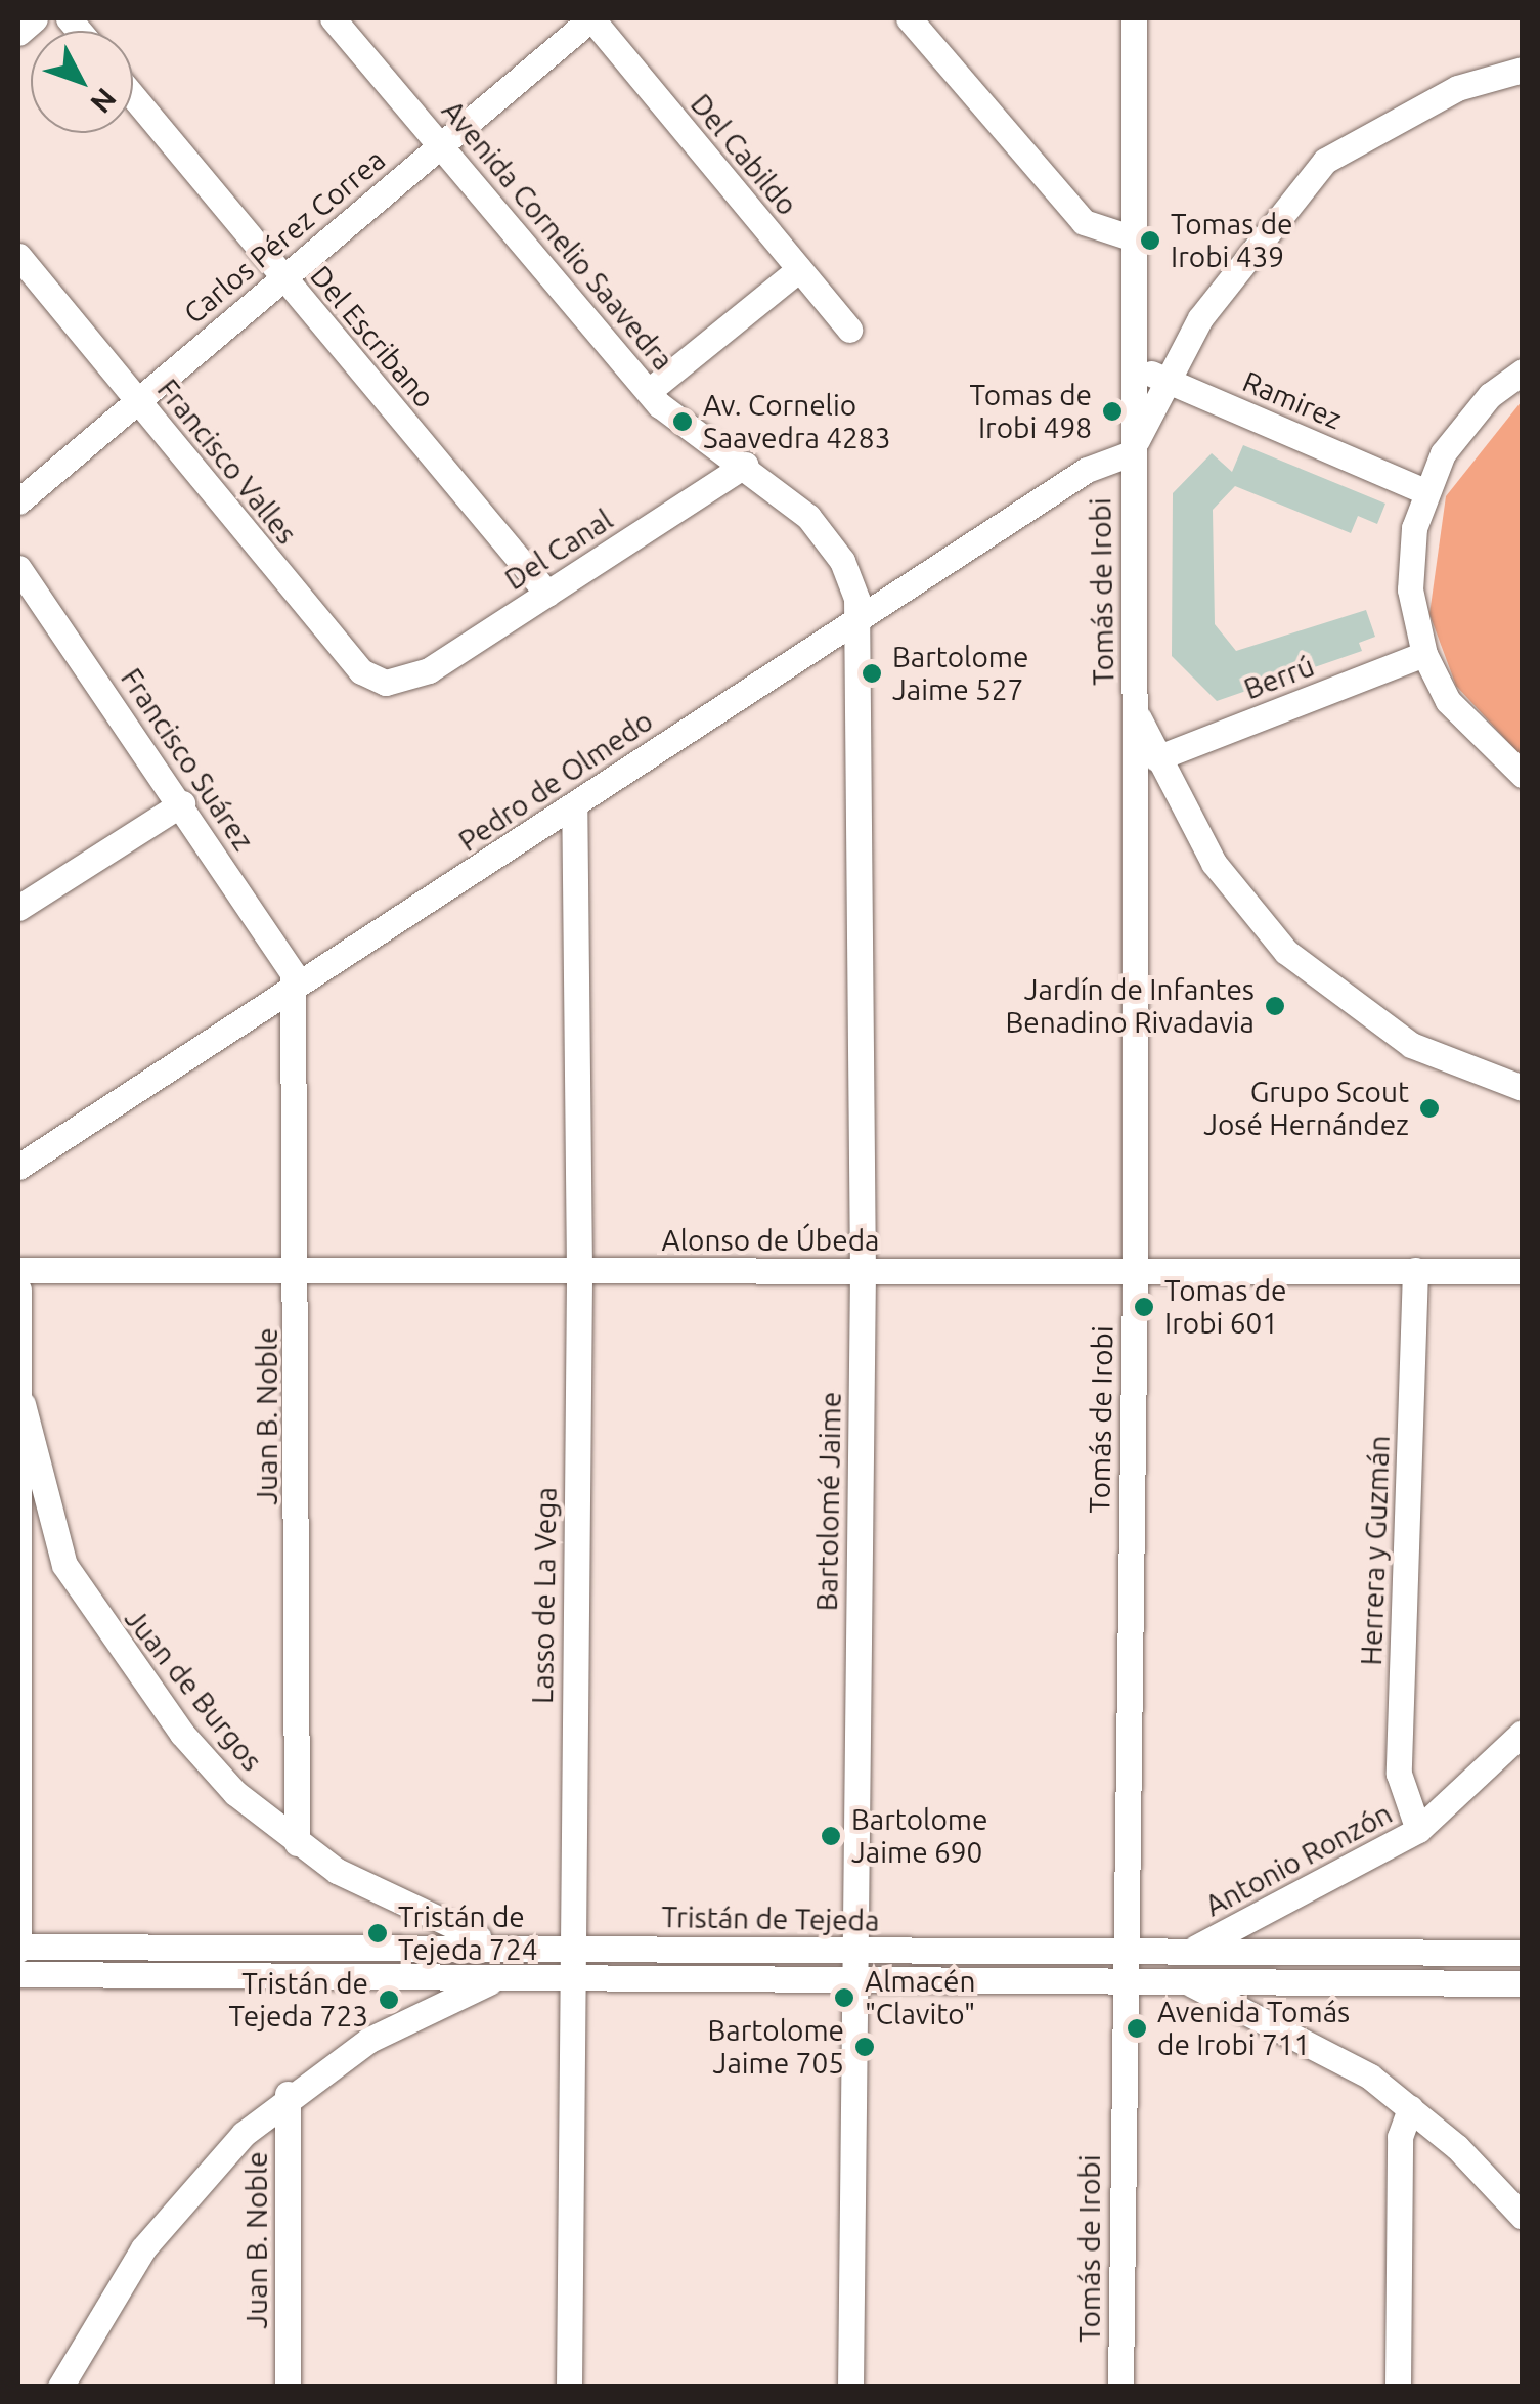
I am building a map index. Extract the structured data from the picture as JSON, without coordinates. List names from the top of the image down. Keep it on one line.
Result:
{"streets":{"street":["Del Cabildo","Avenida Cornelio Saavedra","Carlos Pérez Correa","Del Escribano","Ramirez","Francisco Valles","Del Canal","Tomás de Irobi","Berrú","Francisco Suárez","Pedro de Olmedo","Alonso de Úbeda","Juan B. Noble","Bartolomé Jaime","Herrera y Guzmán","Lasso de La Vega","Juan de Burgos","Antonio Ronzón","Tristán de Tejeda"]},"crossings":[["Del Cabildo","Carlos Pérez Correa"],["Avenida Cornelio Saavedra","Carlos Pérez Correa"],["Avenida Cornelio Saavedra","Del Canal"],["Avenida Cornelio Saavedra","Pedro de Olmedo"],["Avenida Cornelio Saavedra","Bartolomé Jaime"],["Carlos Pérez Correa","Del Escribano"],["Carlos Pérez Correa","Francisco Valles"],["Del Escribano","Del Canal"],["Ramirez","Tomás de Irobi"],["Francisco Valles","Del Canal"],["Tomás de Irobi","Pedro de Olmedo"],["Tomás de Irobi","Alonso de Úbeda"],["Tomás de Irobi","Tristán de Tejeda"],["Francisco Suárez","Pedro de Olmedo"],["Francisco Suárez","Juan B. Noble"],["Pedro de Olmedo","Juan B. Noble"],["Pedro de Olmedo","Bartolomé Jaime"],["Pedro de Olmedo","Lasso de La Vega"],["Alonso de Úbeda","Juan B. Noble"],["Alonso de Úbeda","Bartolomé Jaime"],["Alonso de Úbeda","Herrera y Guzmán"],["Alonso de Úbeda","Lasso de La Vega"],["Juan B. Noble","Juan de Burgos"],["Bartolomé Jaime","Tristán de Tejeda"],["Herrera y Guzmán","Antonio Ronzón"],["Lasso de La Vega","Tristán de Tejeda"],["Juan de Burgos","Tristán de Tejeda"],["Antonio Ronzón","Tristán de Tejeda"]],"places":["Tomas de Irobi 439","Tomas de Irobi 498","Av. Cornelio Saavedra 4283","Bartolome Jaime 527","Jardín de Infantes Benadino Rivadavia","Grupo Scout José Hernández","Tomas de Irobi 601","Bartolome Jaime 690","Tristán de Tejeda 724","Almacén \"Clavito\"","Tristán de Tejeda 723","Avenida Tomás de Irobi 711","Bartolome Jaime 705"],"north":"bottom right"}
